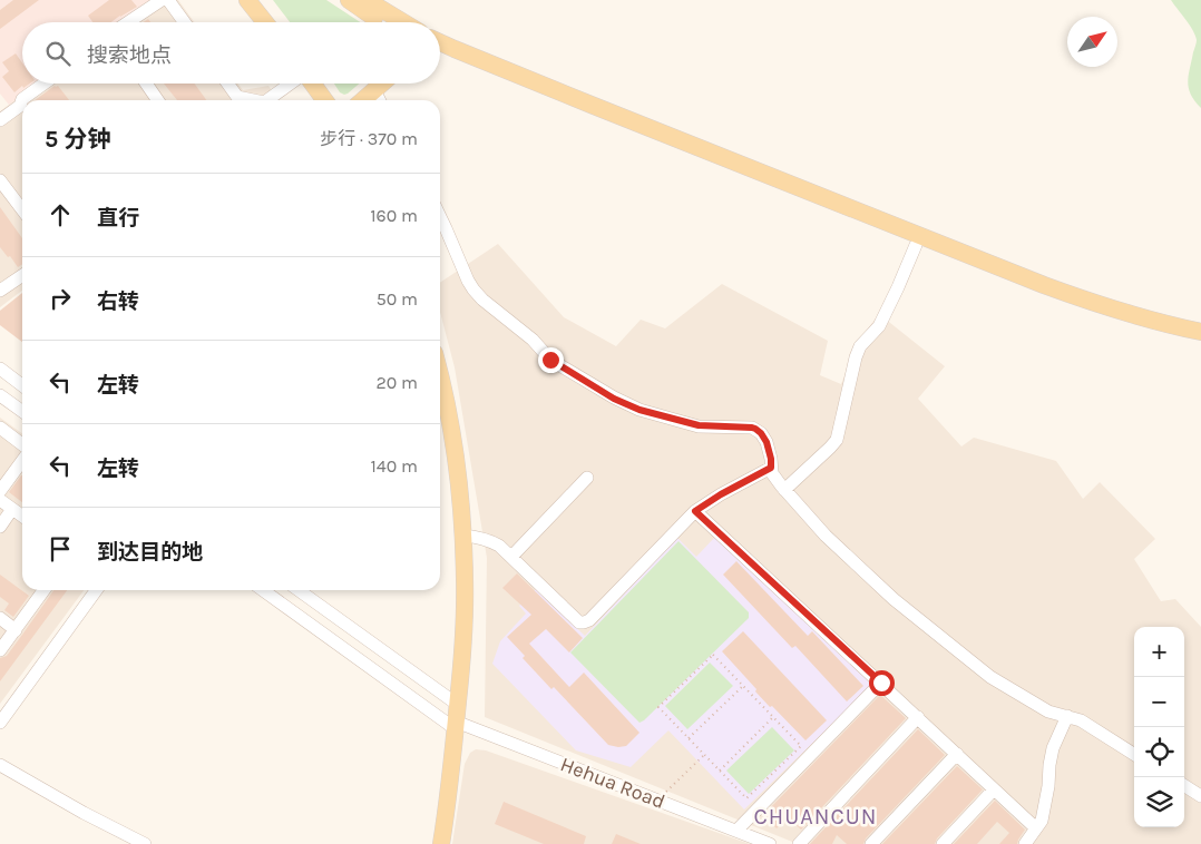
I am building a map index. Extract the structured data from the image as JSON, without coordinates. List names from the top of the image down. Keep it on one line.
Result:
{"streets":{"street":["Hehua Road"]},"districts":["CHUANCUN"],"north":"top right","page":{"search":"搜索地点","heading":["5 分钟","步行 · 370 m"],"list":[["直行","160 m"],["右转","50 m"],["左转","20 m"],["左转","140 m"],"到达目的地"],"map_buttons":["+","−"]}}
